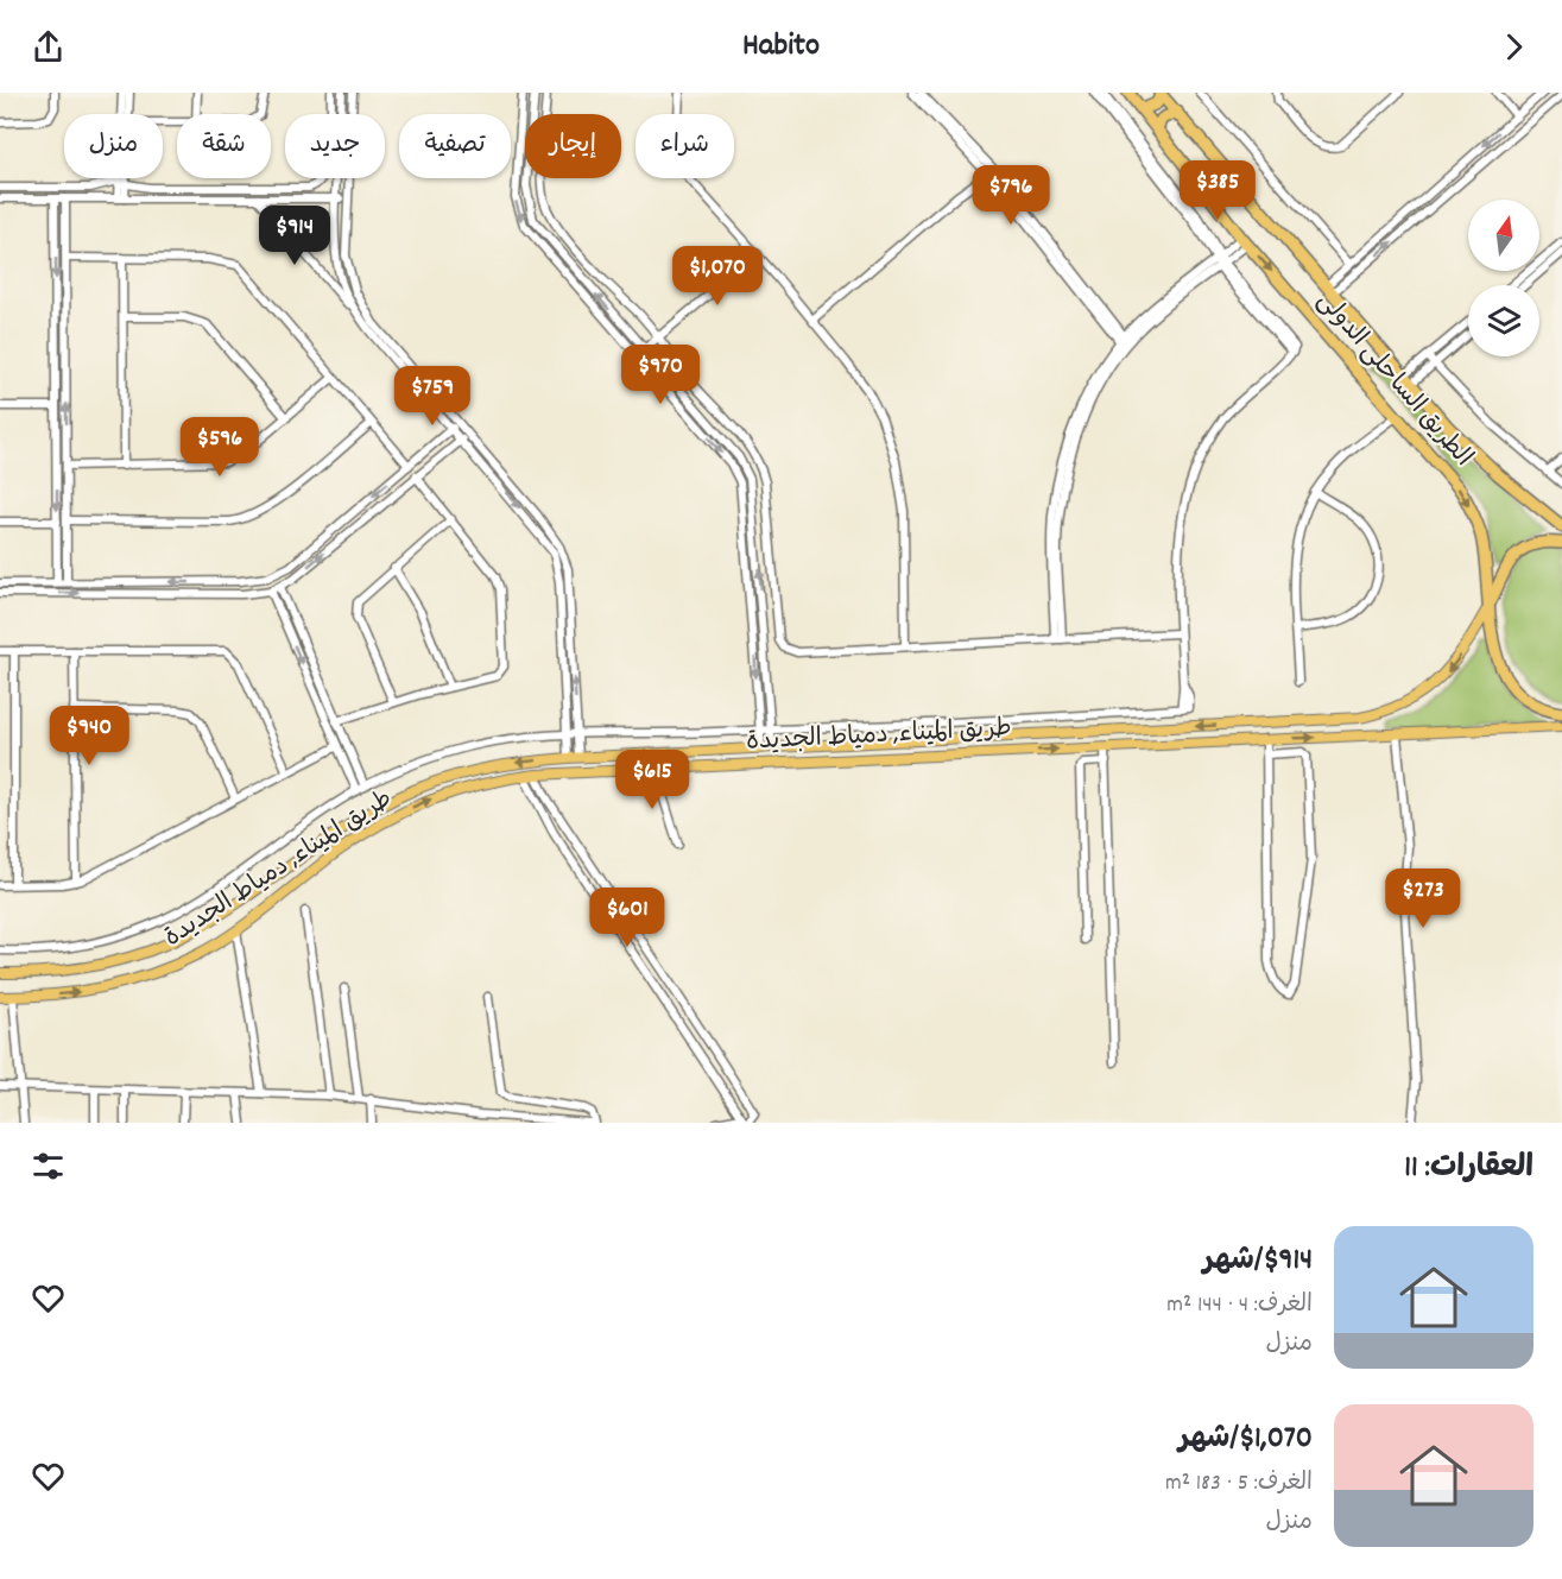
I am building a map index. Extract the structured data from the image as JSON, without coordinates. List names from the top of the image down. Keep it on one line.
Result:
{"streets":{"highway":["الطريق الساحلى الدولى"],"main road":["طريق الميناء, دمياط الجديدة"]},"crossings":[["الطريق الساحلى الدولى","طريق الميناء, دمياط الجديدة"]],"north":"top","page":{"header":"Habito","chip":["شراء","إيجار","تصفية","جديد","شقة","منزل"],"price":["$385","$796","$914","$1,070","$970","$759","$596","$940","$615","$273","$601"],"heading":"العقارات: 11","list":[{"name":"$914/شهر","note":"الغرف: 4 · 144 m² · منزل"},{"name":"$1,070/شهر","note":"الغرف: 5 · 183 m² · منزل"}]}}
